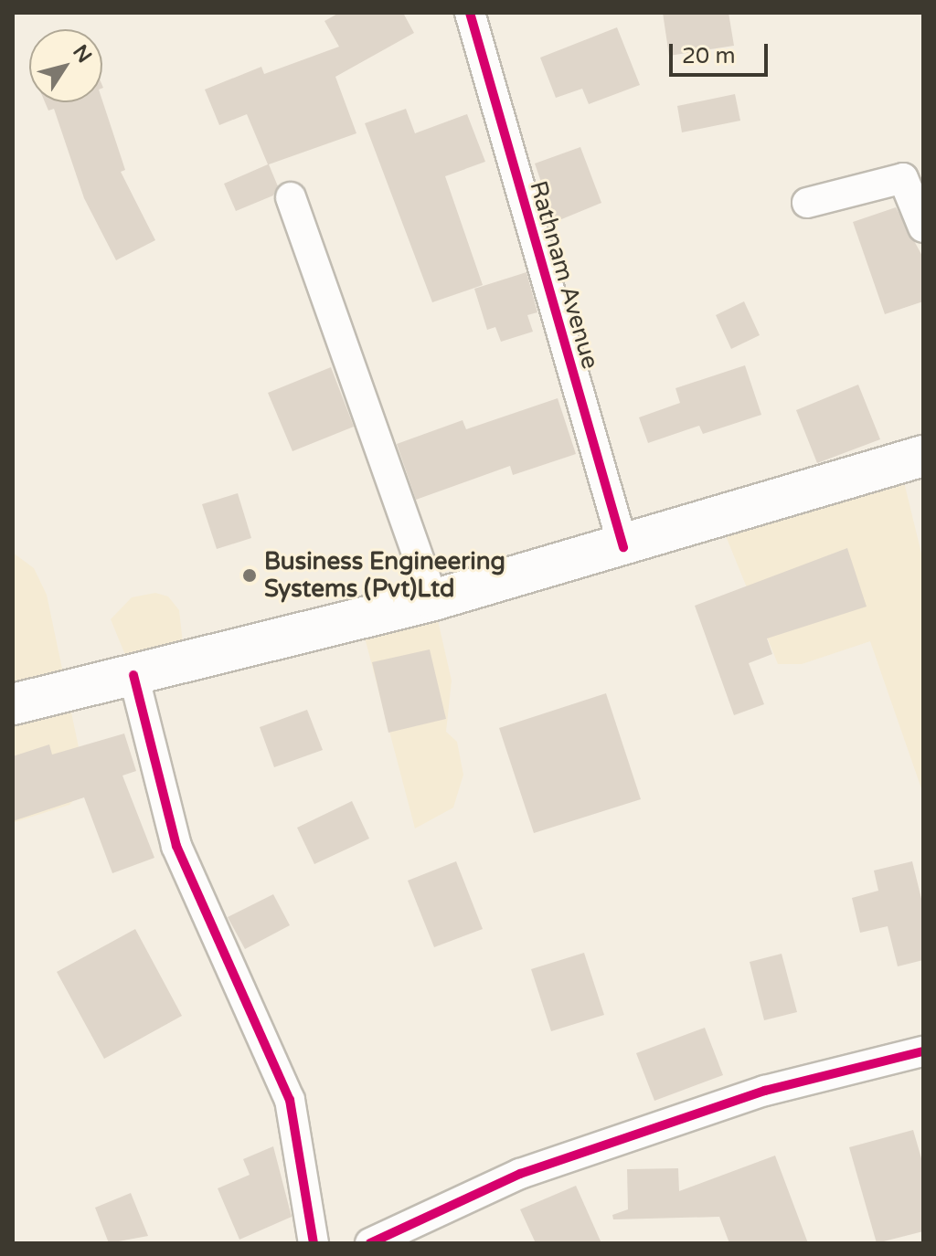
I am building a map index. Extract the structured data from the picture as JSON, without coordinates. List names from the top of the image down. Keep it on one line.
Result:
{"streets":{"street":["Rathnam Avenue"]},"places":["Business Engineering Systems (Pvt)Ltd"],"scale_bar":"20 m","north":"top right"}
